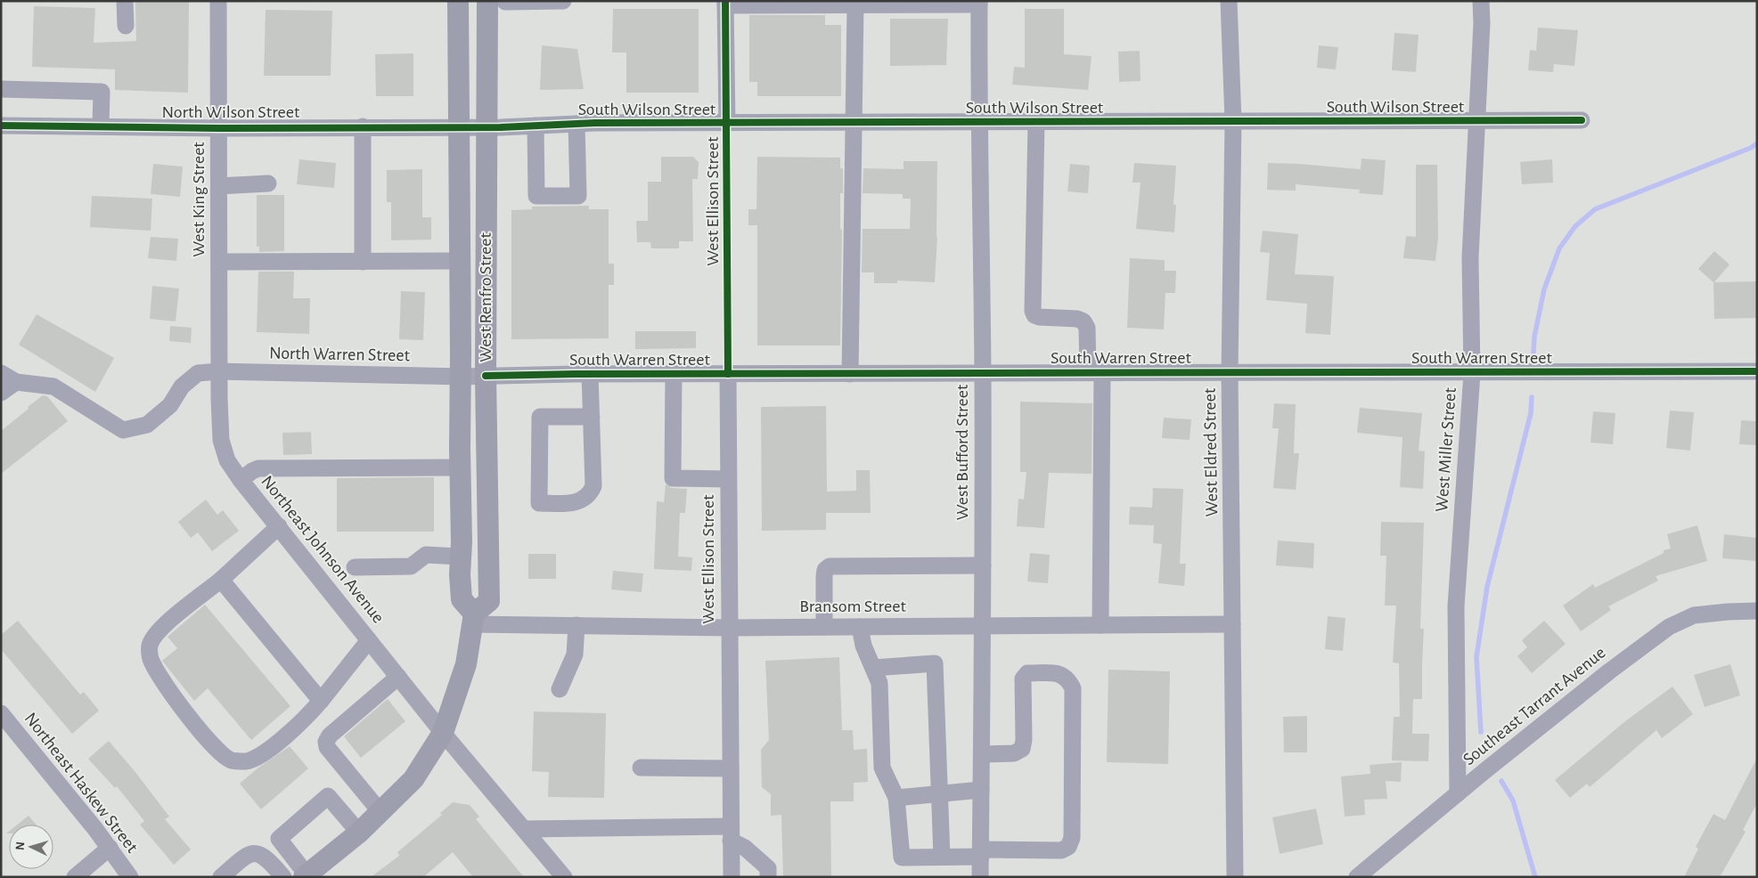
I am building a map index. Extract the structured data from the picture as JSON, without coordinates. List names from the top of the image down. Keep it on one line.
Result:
{"streets":{"main road":["West Renfro Street"],"street":["South Wilson Street","North Wilson Street","West King Street","West Ellison Street","North Warren Street","South Warren Street","West Miller Street","West Bufford Street","West Eldred Street","Northeast Johnson Avenue","Bransom Street","Southeast Tarrant Avenue","Northeast Haskew Street"]},"crossings":[["South Wilson Street","North Wilson Street"],["South Wilson Street","West Ellison Street"],["South Wilson Street","West Renfro Street"],["South Wilson Street","West Miller Street"],["South Wilson Street","West Bufford Street"],["South Wilson Street","West Eldred Street"],["North Wilson Street","West King Street"],["North Wilson Street","West Renfro Street"],["West King Street","North Warren Street"],["West King Street","Northeast Johnson Avenue"],["West Ellison Street","South Warren Street"],["West Ellison Street","Bransom Street"],["West Renfro Street","North Warren Street"],["West Renfro Street","South Warren Street"],["West Renfro Street","Bransom Street"],["North Warren Street","South Warren Street"],["North Warren Street","Northeast Johnson Avenue"],["South Warren Street","West Miller Street"],["South Warren Street","West Bufford Street"],["South Warren Street","West Eldred Street"],["West Miller Street","Southeast Tarrant Avenue"],["West Bufford Street","Bransom Street"],["West Eldred Street","Bransom Street"]],"north":"left"}
